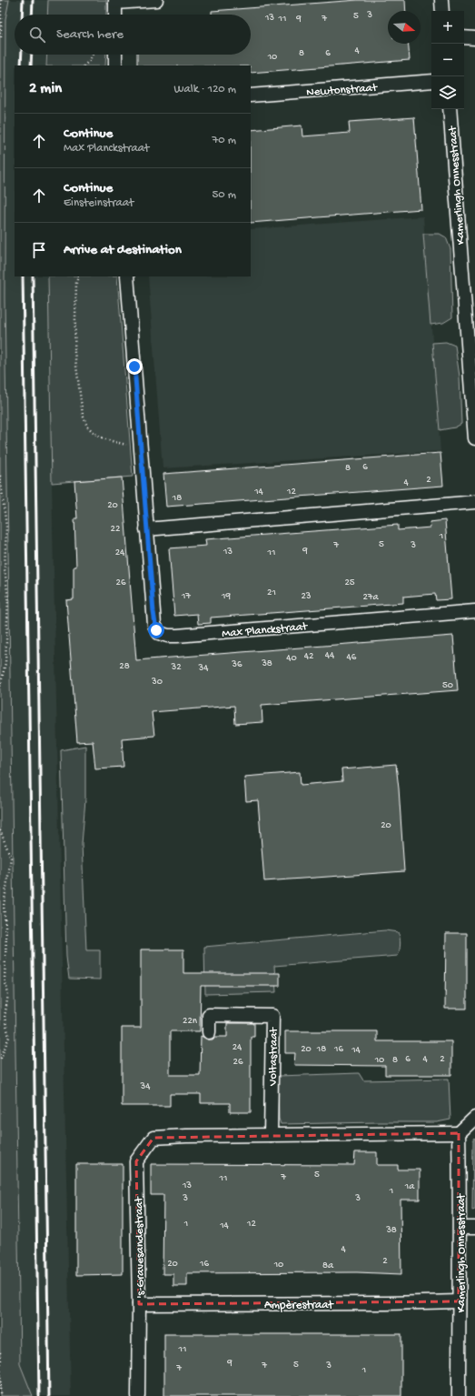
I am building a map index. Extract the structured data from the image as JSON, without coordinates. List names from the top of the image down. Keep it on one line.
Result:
{"streets":{"street":["Newtonstraat","Kamerlingh Onnesstraat","Max Planckstraat","Voltastraat","'s-Gravesandestraat","Ampèrestraat"]},"crossings":[["Kamerlingh Onnesstraat","Ampèrestraat"],["Voltastraat","'s-Gravesandestraat"],["'s-Gravesandestraat","Ampèrestraat"]],"house_numbers":["3","5","13","11","9","7","4","8","6","10","6","8","2","4","14","12","18","20","22","1","5","7","3","9","13","24","11","26","25","21","17","19","23","27a","44","42","46","40","38","36","28","32","34","30","50","20","22n","24","20","18","16","14","6","4","2","10","8","26","34","5","7","11","13","1a","1","3","3","1","12","14","38","4","2","20","16","10","8a","11","9","5","7","3","7","1"],"north":"right","page":{"map_buttons":["+","−"],"search":"Search here","heading":["2 min","Walk · 120 m"],"list":[["Continue","Max Planckstraat","70 m"],["Continue","Einsteinstraat","50 m"],"Arrive at destination"]}}
